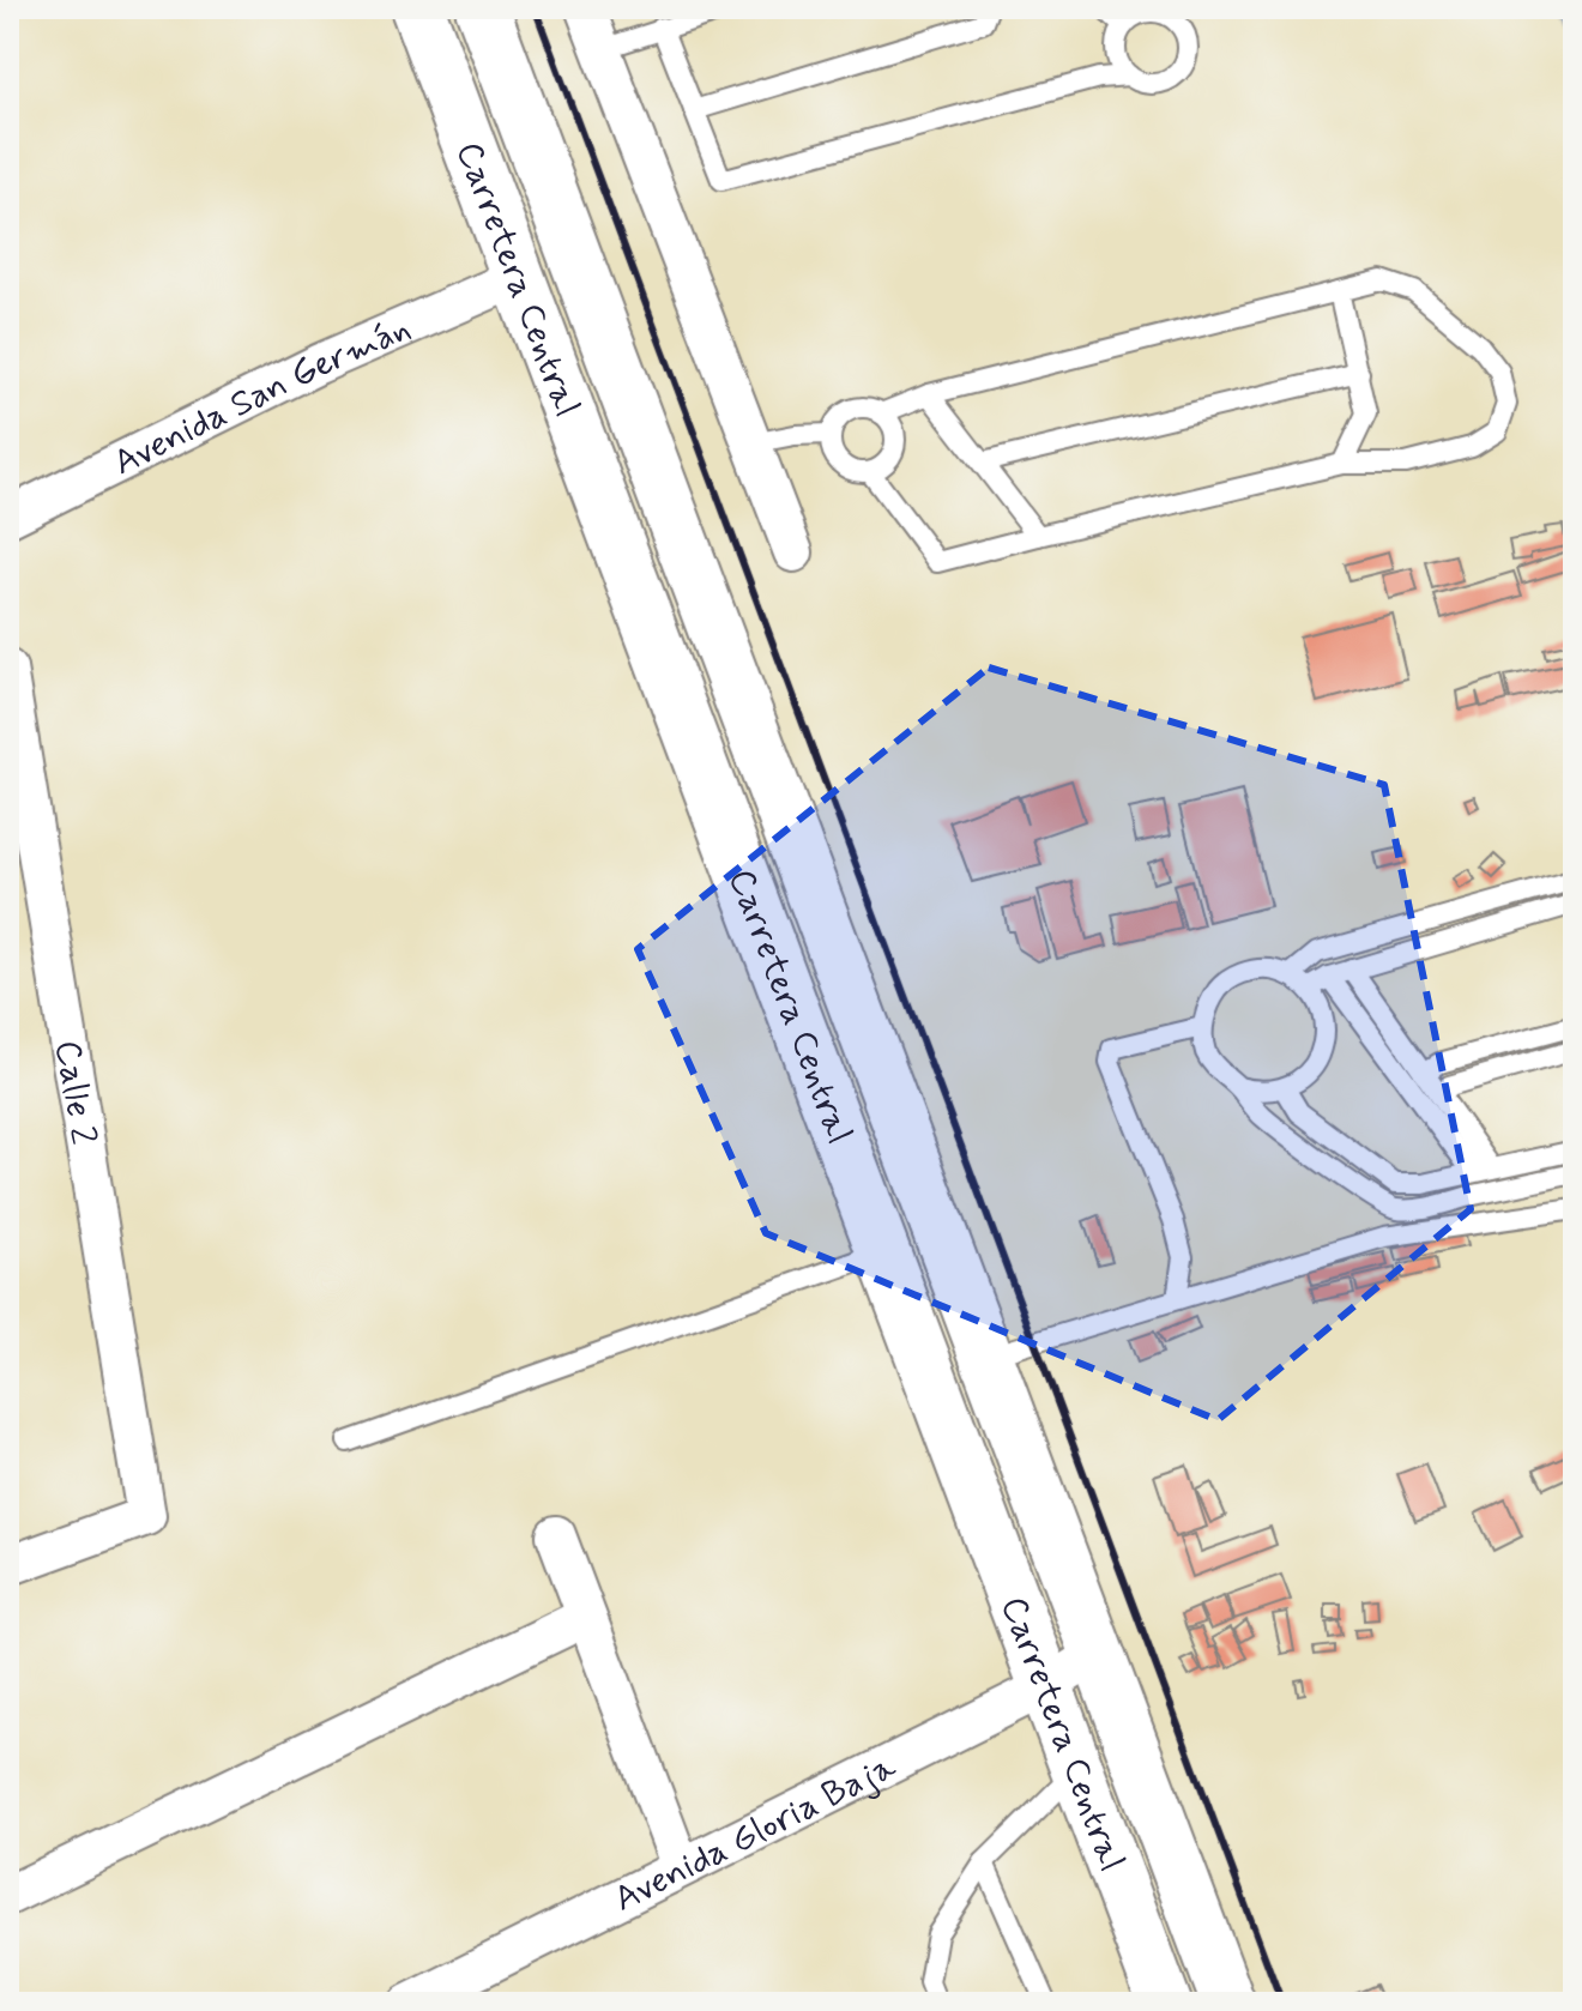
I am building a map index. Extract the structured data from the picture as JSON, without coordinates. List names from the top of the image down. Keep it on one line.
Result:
{"streets":{"highway":["Carretera Central"],"street":["Avenida San Germán","Calle 2","Avenida Gloria Baja"]},"crossings":[["Carretera Central","Avenida San Germán"],["Carretera Central","Avenida Gloria Baja"]]}
